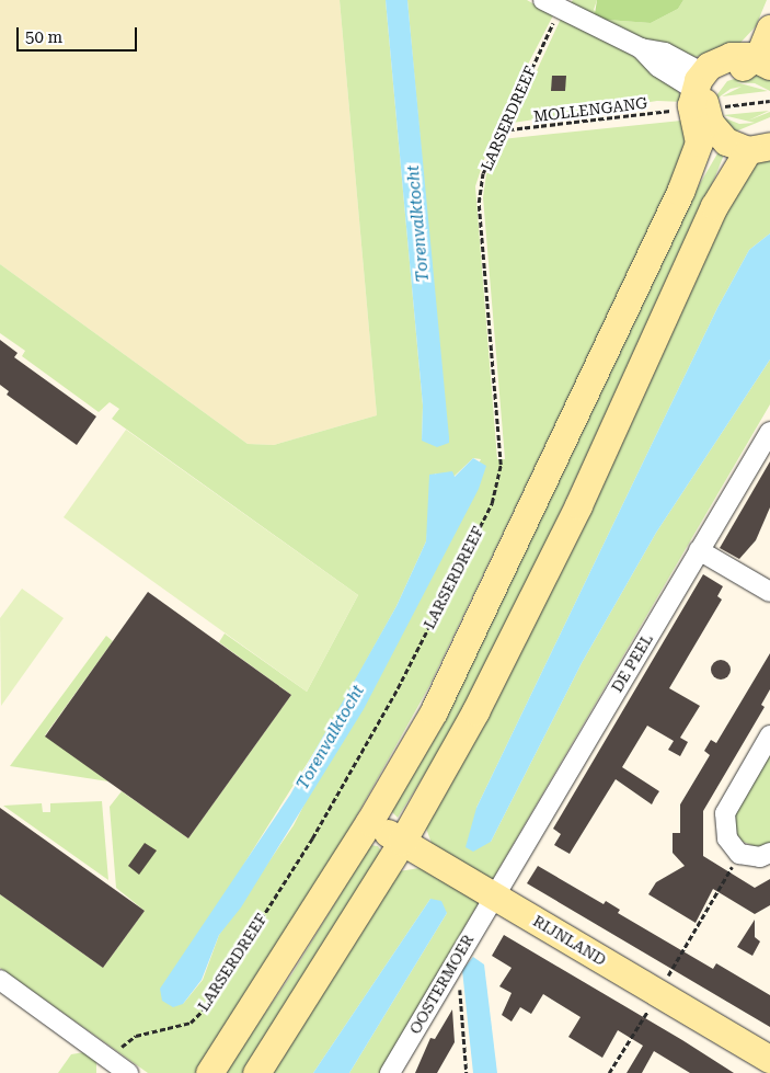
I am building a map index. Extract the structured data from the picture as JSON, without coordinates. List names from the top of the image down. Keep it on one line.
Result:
{"streets":{"main road":["RIJNLAND"],"street":["DE PEEL","OOSTERMOER"],"path":["MOLLENGANG","LARSERDREEF"]},"crossings":[["MOLLENGANG","LARSERDREEF"],["DE PEEL","RIJNLAND"],["DE PEEL","OOSTERMOER"],["RIJNLAND","OOSTERMOER"]],"water":["Torenvalktocht"],"scale_bar":"50 m"}
